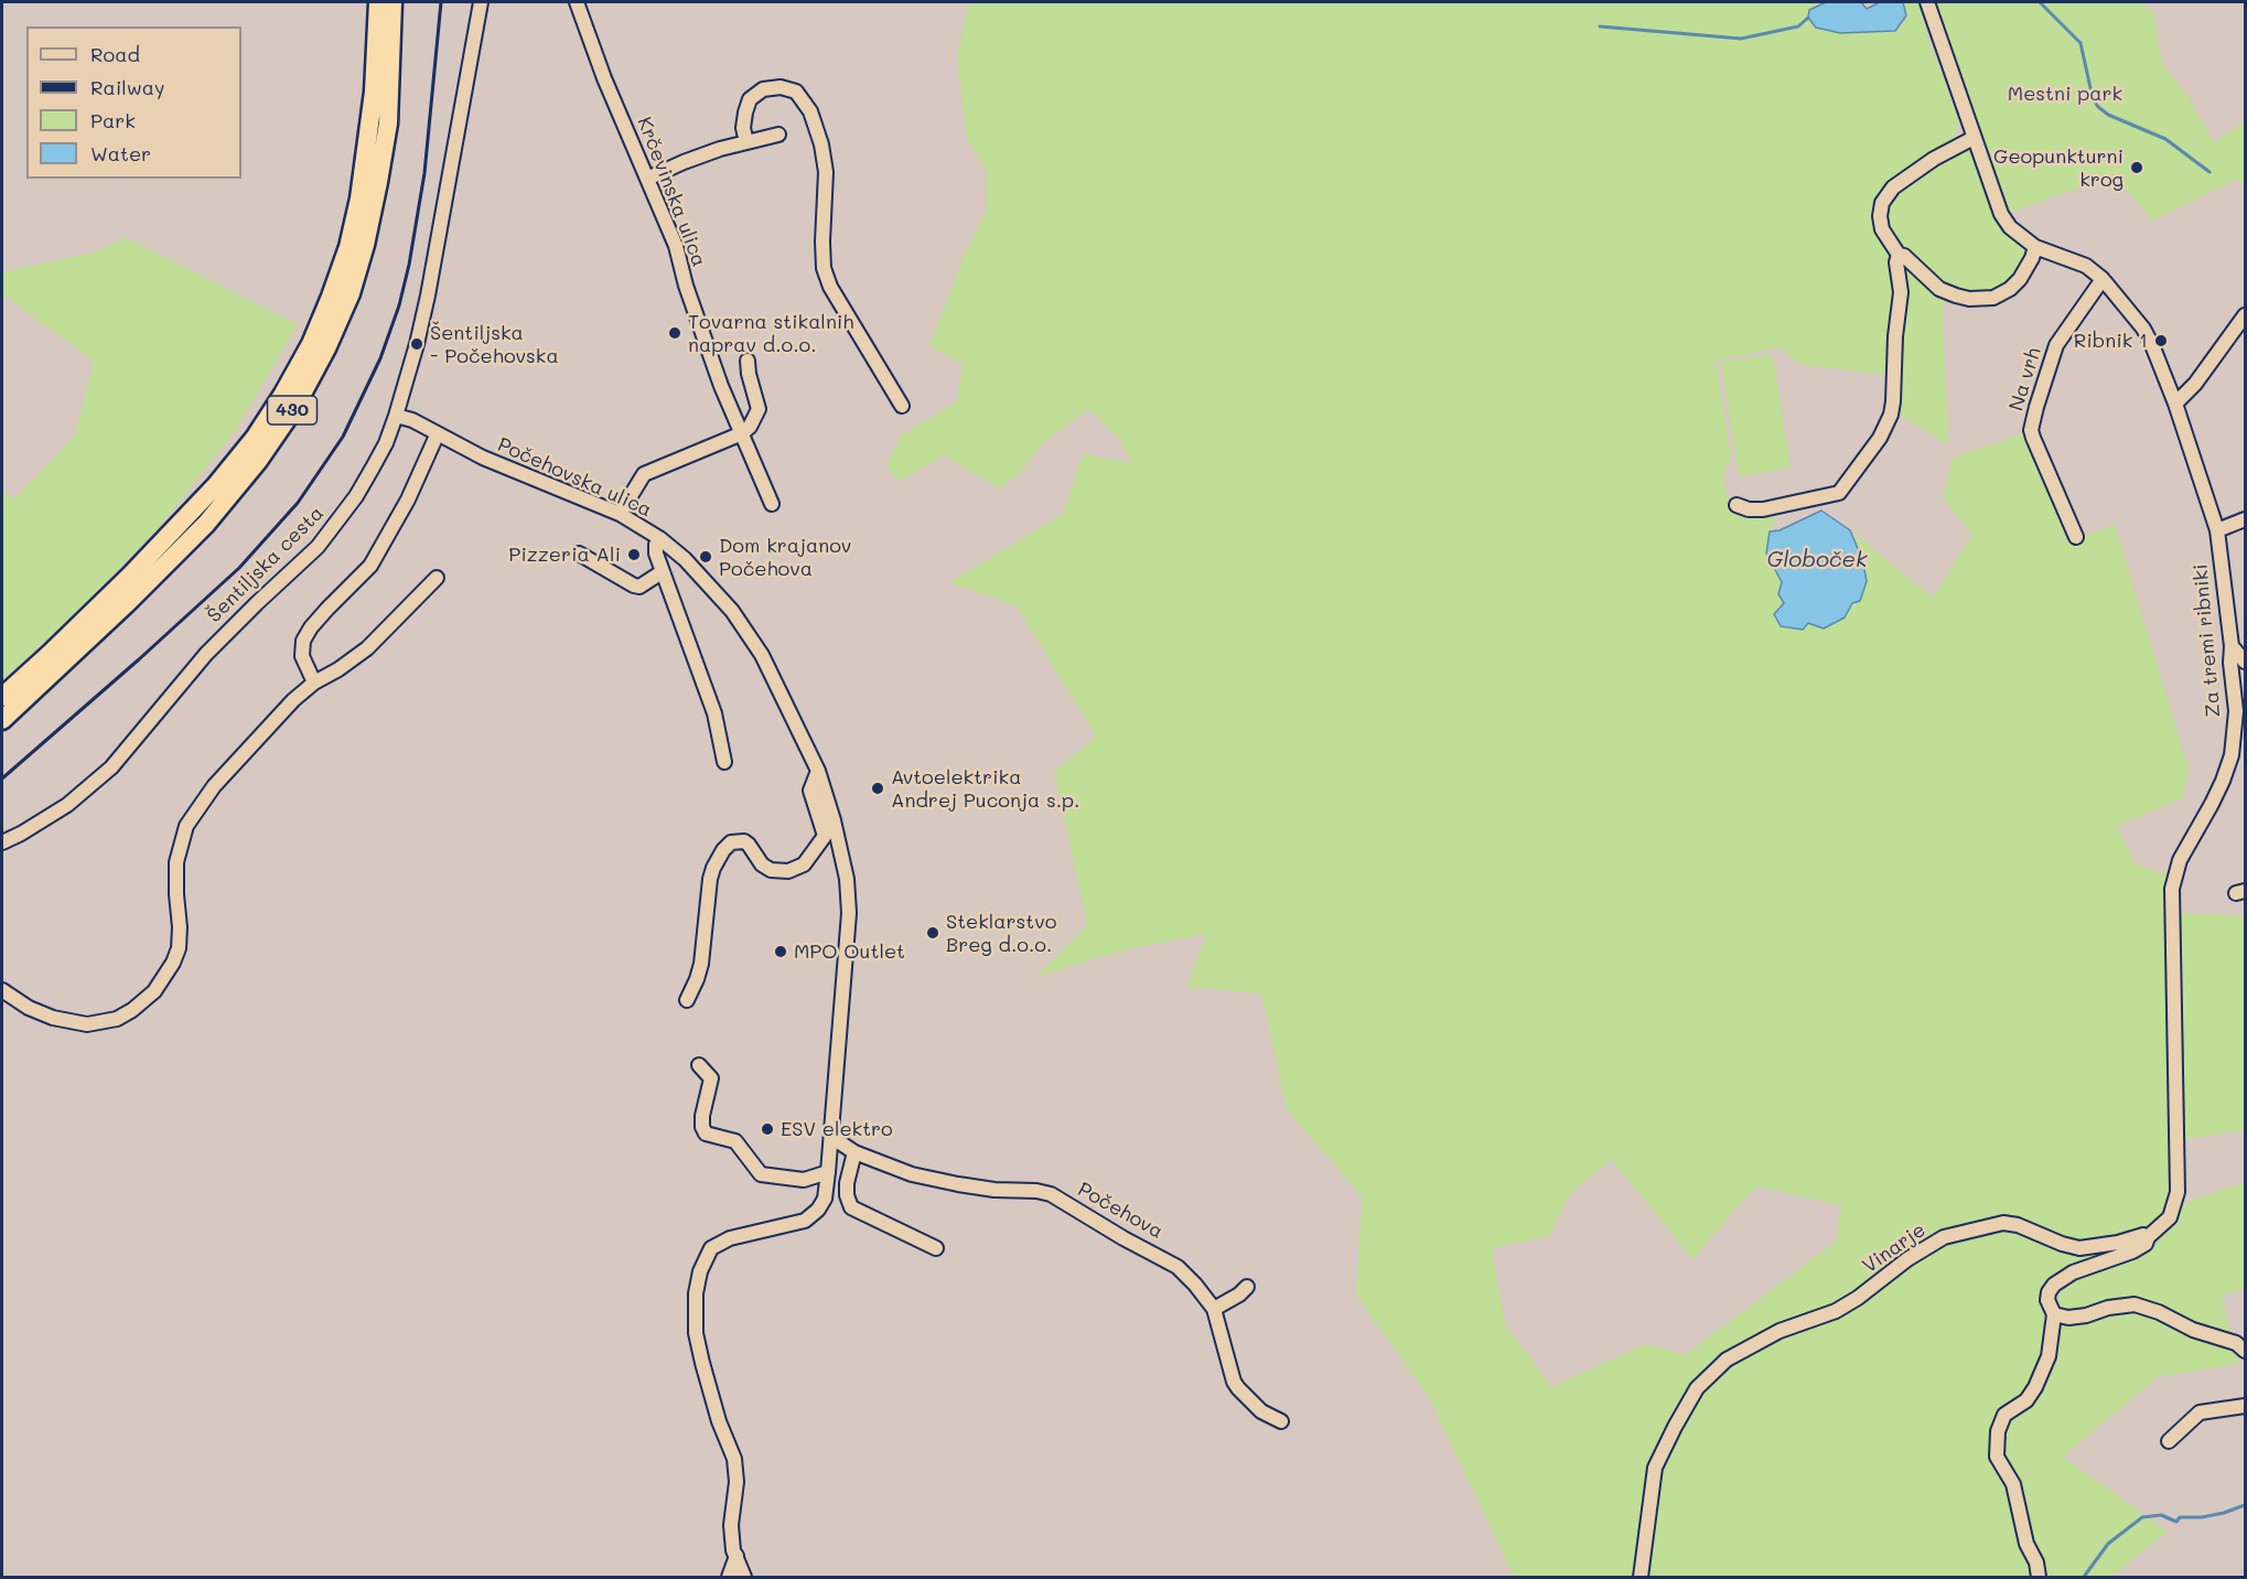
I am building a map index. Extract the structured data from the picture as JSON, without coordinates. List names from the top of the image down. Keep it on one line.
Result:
{"streets":{"highway":["430"],"street":["Krčevinska ulica","Na vrh","Počehovska ulica","Šentiljska cesta","Za tremi ribniki","Počehova","Vinarje"]},"crossings":[["Na vrh","Za tremi ribniki"],["Počehovska ulica","Šentiljska cesta"],["Počehovska ulica","Počehova"],["Za tremi ribniki","Vinarje"]],"water":["Globoček"],"parks":["Mestni park"],"places":["Geopunkturni krog","Tovarna stikalnih naprav d.o.o.","Ribnik 1","Šentiljska - Počehovska","Pizzeria Ali","Dom krajanov Počehova","Avtoelektrika Andrej Puconja s.p.","Steklarstvo Breg d.o.o.","MPO Outlet","ESV elektro"],"legend":["Road","Railway","Park","Water"]}
